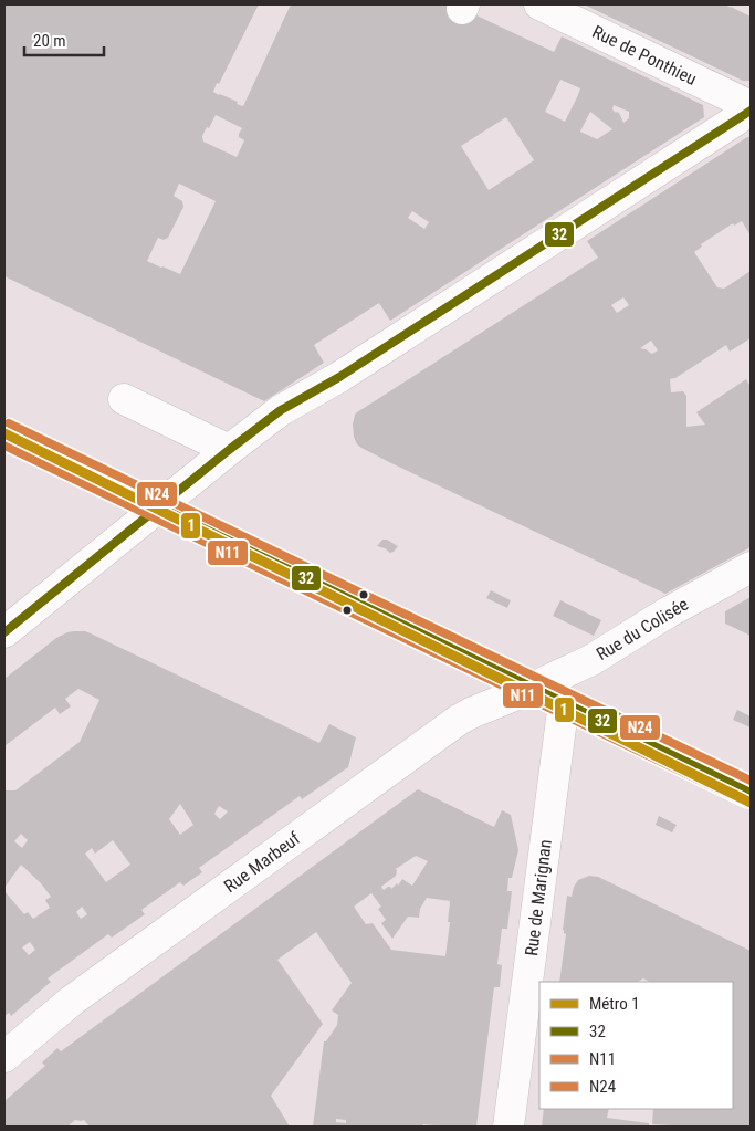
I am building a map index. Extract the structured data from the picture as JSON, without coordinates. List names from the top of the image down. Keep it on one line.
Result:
{"streets":{"street":["Rue de Ponthieu","Rue du Colisée","Rue Marbeuf","Rue de Marignan"]},"crossings":[["Rue du Colisée","Rue Marbeuf"]],"lines":["transit line 32","transit line N24","metro line 1","transit line N11"],"legend":["Métro 1","32","N11","N24"],"scale_bar":"20 m"}
